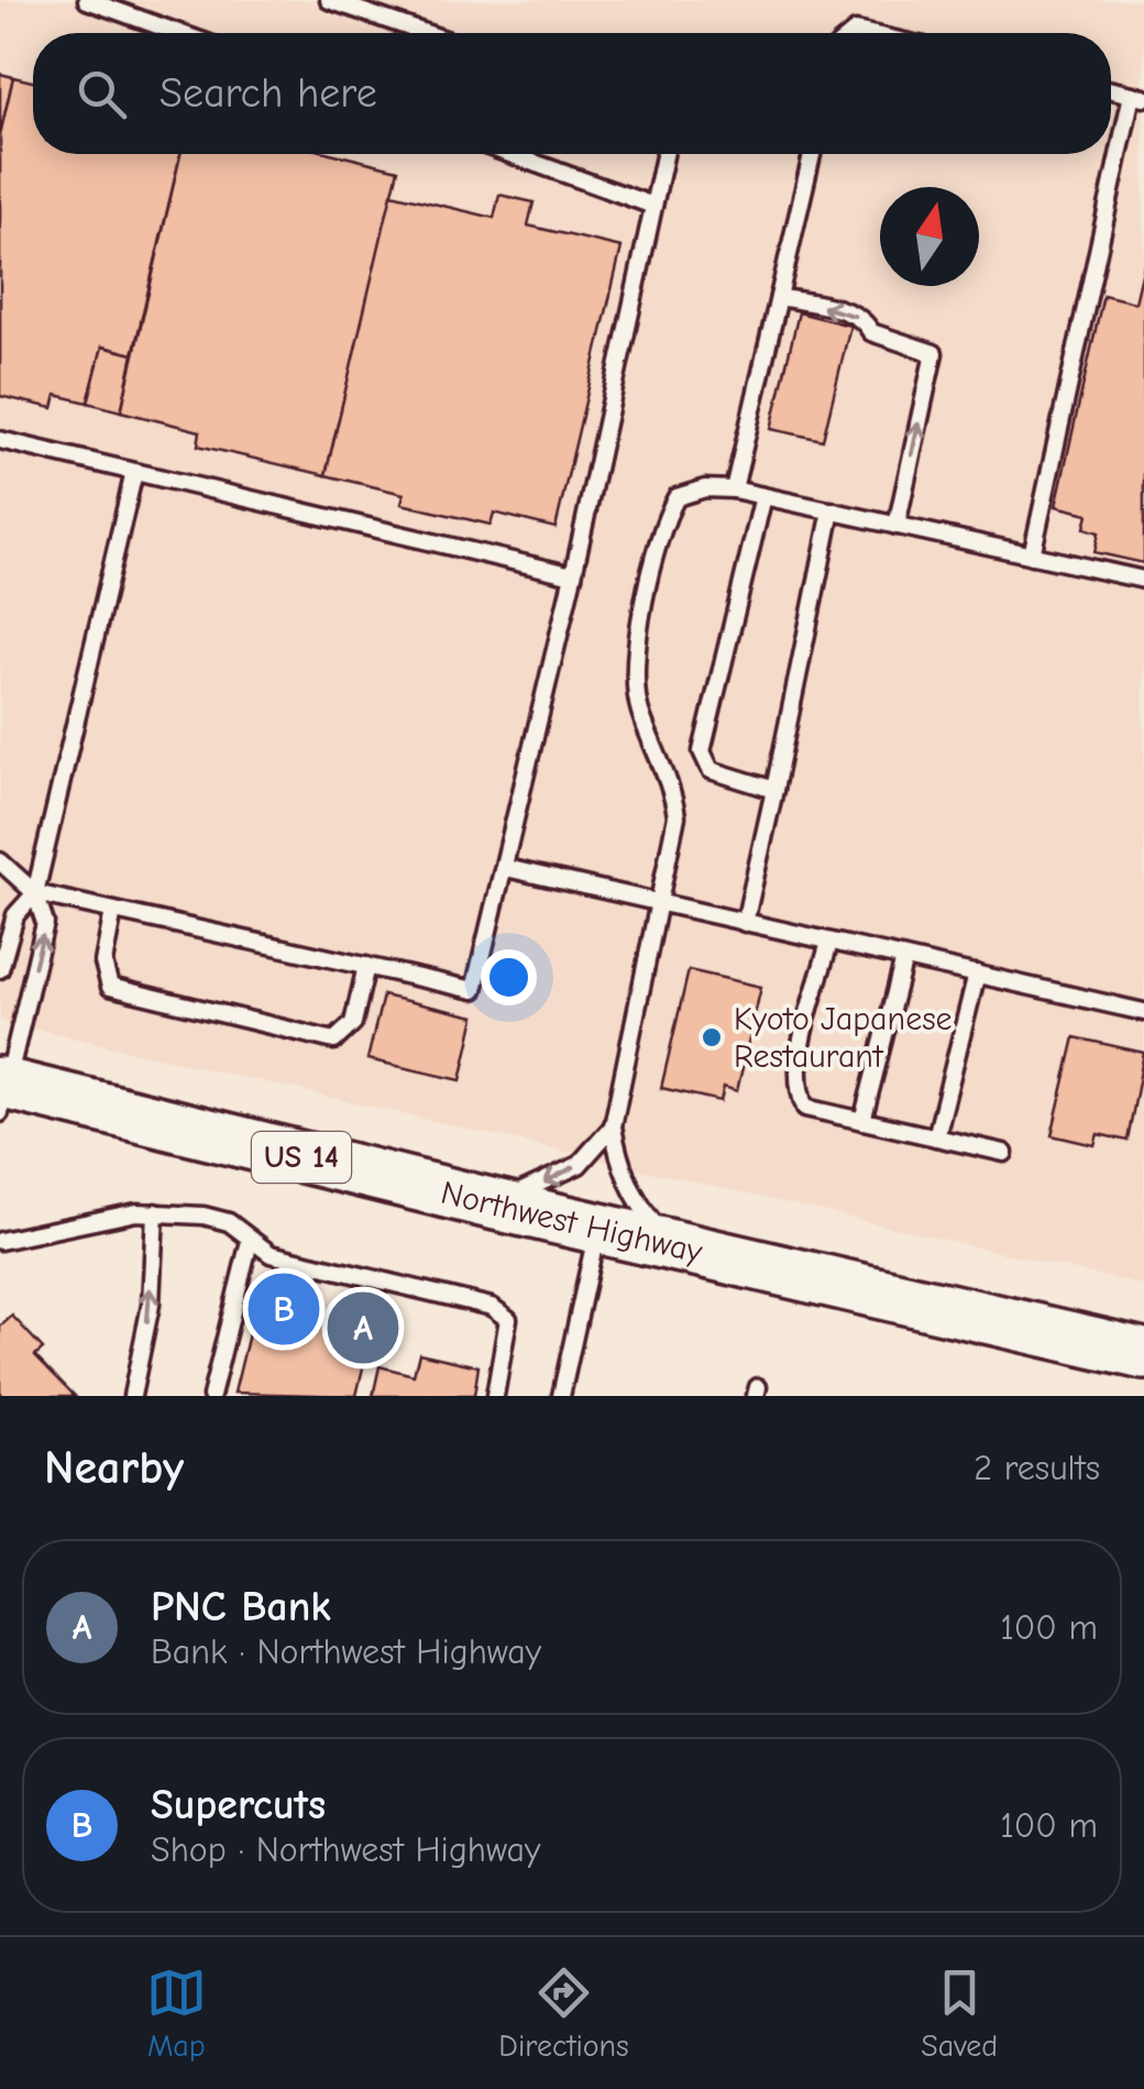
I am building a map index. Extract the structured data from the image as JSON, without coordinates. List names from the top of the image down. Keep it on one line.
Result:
{"streets":{"main road":["US 14","Northwest Highway"]},"places":["Kyoto Japanese Restaurant"],"north":"top","page":{"search":"Search here","pins":["B","A"],"heading":["Nearby","2 results"],"list":[{"mark":"A","name":"PNC Bank","note":"Bank · Northwest Highway","value":"100 m"},{"mark":"B","name":"Supercuts","note":"Shop · Northwest Highway","value":"100 m"}],"nav":["Map","Directions","Saved"]}}
